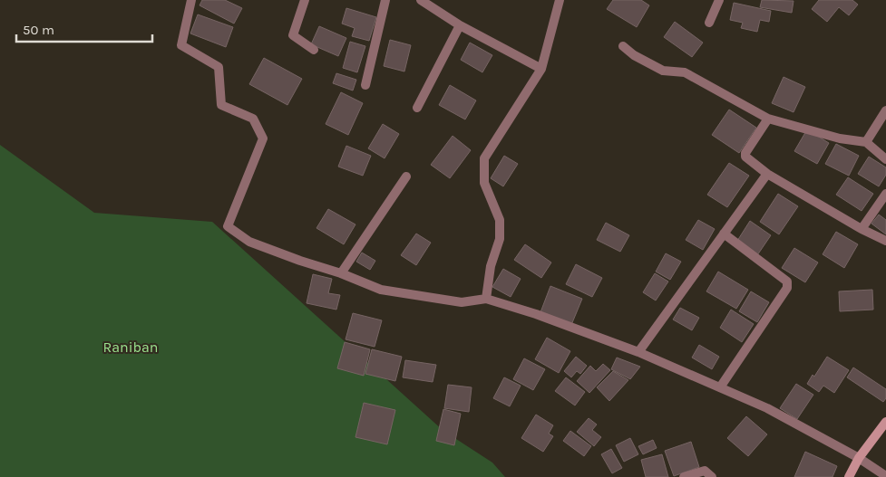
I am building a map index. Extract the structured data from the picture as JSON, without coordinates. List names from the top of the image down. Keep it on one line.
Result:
{"parks":["Raniban"],"scale_bar":"50 m"}
